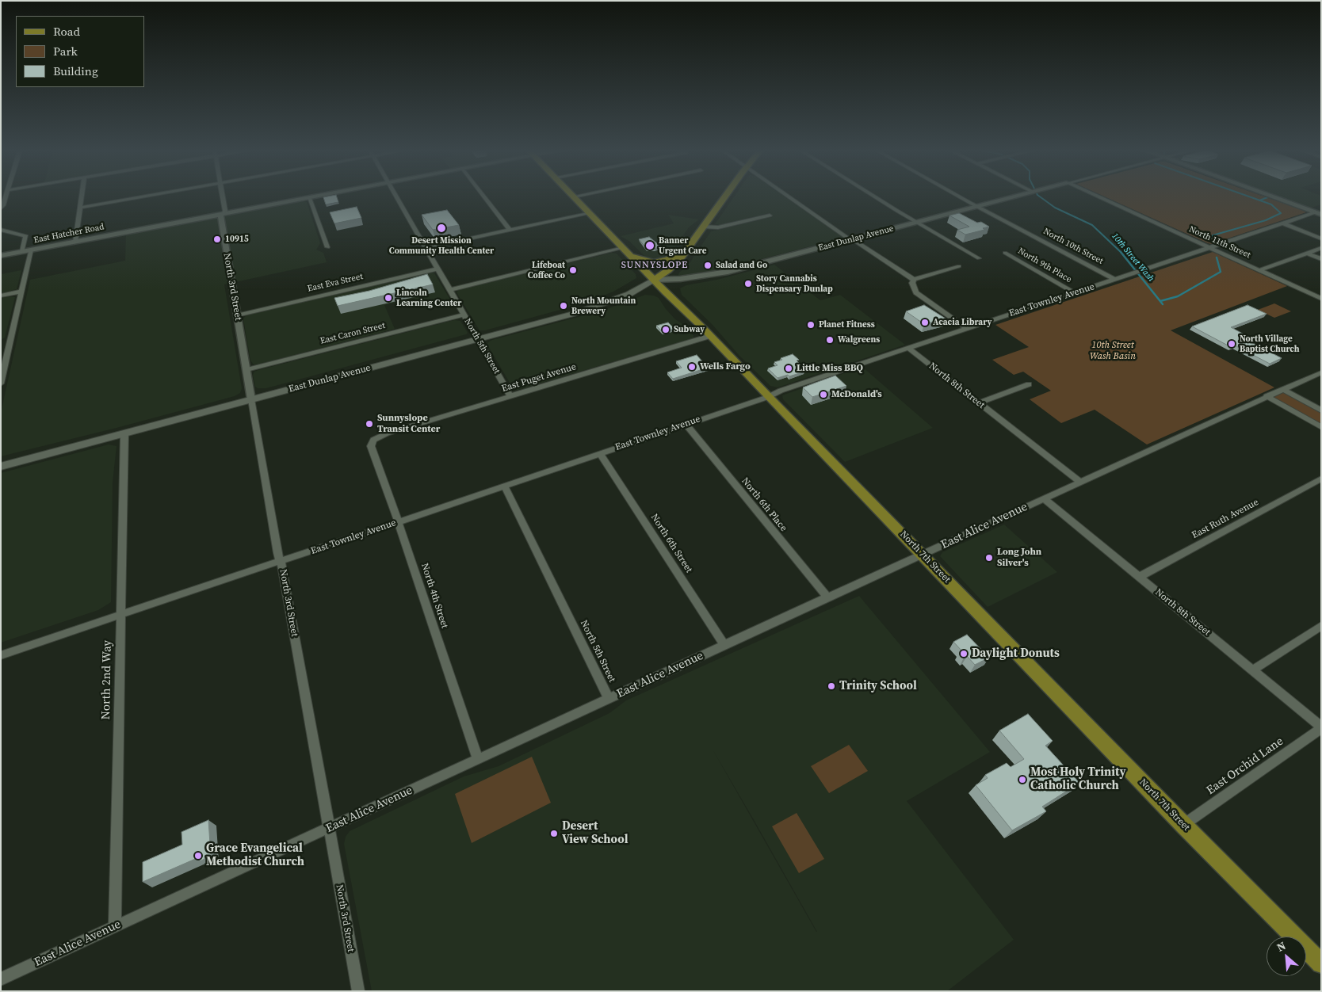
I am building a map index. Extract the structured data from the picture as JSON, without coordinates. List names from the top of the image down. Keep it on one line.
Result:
{"streets":{"main road":["East Dunlap Avenue","North 7th Street"],"street":["East Hatcher Road","North 11th Street","North 10th Street","North 9th Place","East Eva Street","North 3rd Street","East Townley Avenue","East Caron Street","North 5th Street","East Puget Avenue","North 8th Street","North 6th Place","East Ruth Avenue","East Alice Avenue","North 6th Street","North 4th Street","North 2nd Way","East Orchid Lane"]},"crossings":[["East Hatcher Road","North 3rd Street"],["East Dunlap Avenue","North 10th Street"],["East Dunlap Avenue","North 3rd Street"],["East Dunlap Avenue","North 5th Street"],["East Dunlap Avenue","North 7th Street"],["East Dunlap Avenue","North 2nd Way"],["North 11th Street","East Townley Avenue"],["North 10th Street","East Townley Avenue"],["North 9th Place","East Townley Avenue"],["East Eva Street","North 3rd Street"],["East Eva Street","North 5th Street"],["North 3rd Street","East Townley Avenue"],["North 3rd Street","East Caron Street"],["North 3rd Street","East Alice Avenue"],["East Townley Avenue","North 5th Street"],["East Townley Avenue","North 8th Street"],["East Townley Avenue","North 6th Place"],["East Townley Avenue","North 6th Street"],["East Townley Avenue","North 7th Street"],["East Townley Avenue","North 4th Street"],["East Townley Avenue","North 2nd Way"],["East Caron Street","North 5th Street"],["North 5th Street","East Puget Avenue"],["North 5th Street","East Alice Avenue"],["East Puget Avenue","North 7th Street"],["East Puget Avenue","North 4th Street"],["North 8th Street","East Ruth Avenue"],["North 8th Street","East Alice Avenue"],["North 8th Street","East Orchid Lane"],["North 6th Place","East Alice Avenue"],["East Alice Avenue","North 6th Street"],["East Alice Avenue","North 7th Street"],["East Alice Avenue","North 4th Street"],["East Alice Avenue","North 2nd Way"],["North 7th Street","East Orchid Lane"]],"districts":["SUNNYSLOPE"],"water":["10th Street Wash"],"parks":["10th Street Wash Basin"],"places":["Desert Mission Community Health Center","10915","Banner Urgent Care","Salad and Go","Lifeboat Coffee Co","Story Cannabis Dispensary Dunlap","Lincoln Learning Center","North Mountain Brewery","Acacia Library","Planet Fitness","Subway","Walgreens","North Village Baptist Church","Wells Fargo","Little Miss BBQ","McDonald's","Sunnyslope Transit Center","Long John Silver's","Daylight Donuts","Trinity School","Most Holy Trinity Catholic Church","Desert View School","Grace Evangelical Methodist Church"],"legend":["Road","Park","Building"],"north":"top left"}
